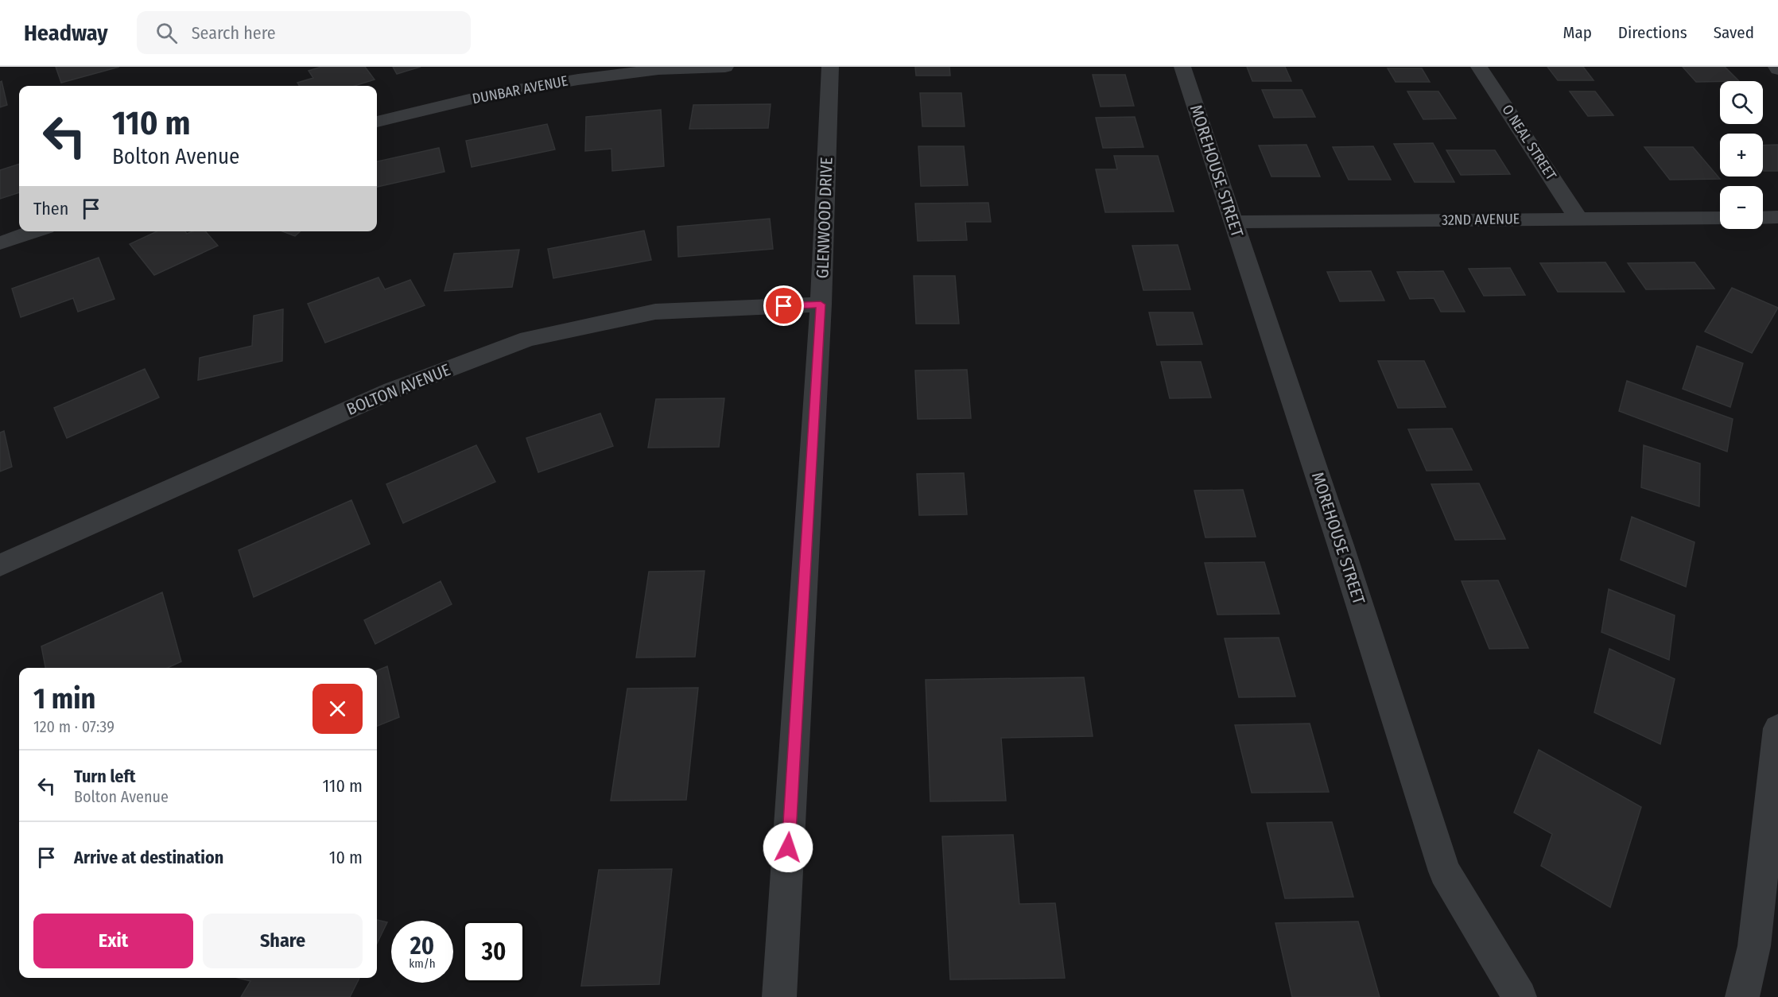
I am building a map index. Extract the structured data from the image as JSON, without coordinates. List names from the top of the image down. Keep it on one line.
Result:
{"streets":{"street":["DUNBAR AVENUE","O NEAL STREET","MOREHOUSE STREET","GLENWOOD DRIVE","32ND AVENUE","BOLTON AVENUE"]},"crossings":[["O NEAL STREET","32ND AVENUE"],["MOREHOUSE STREET","32ND AVENUE"],["GLENWOOD DRIVE","BOLTON AVENUE"]],"page":{"header":"Headway","search":"Search here","nav":["Map","Directions","Saved"],"map_buttons":["+","−"],"turn":["110 m","Bolton Avenue"],"then":"Then","heading":["1 min","120 m · 07:39"],"list":[{"name":"Turn left","note":"Bolton Avenue","value":"110 m"},{"name":"Arrive at destination","value":"10 m"}],"buttons":["Exit","Share"],"speed":"20 km/h","limit":"30"}}
